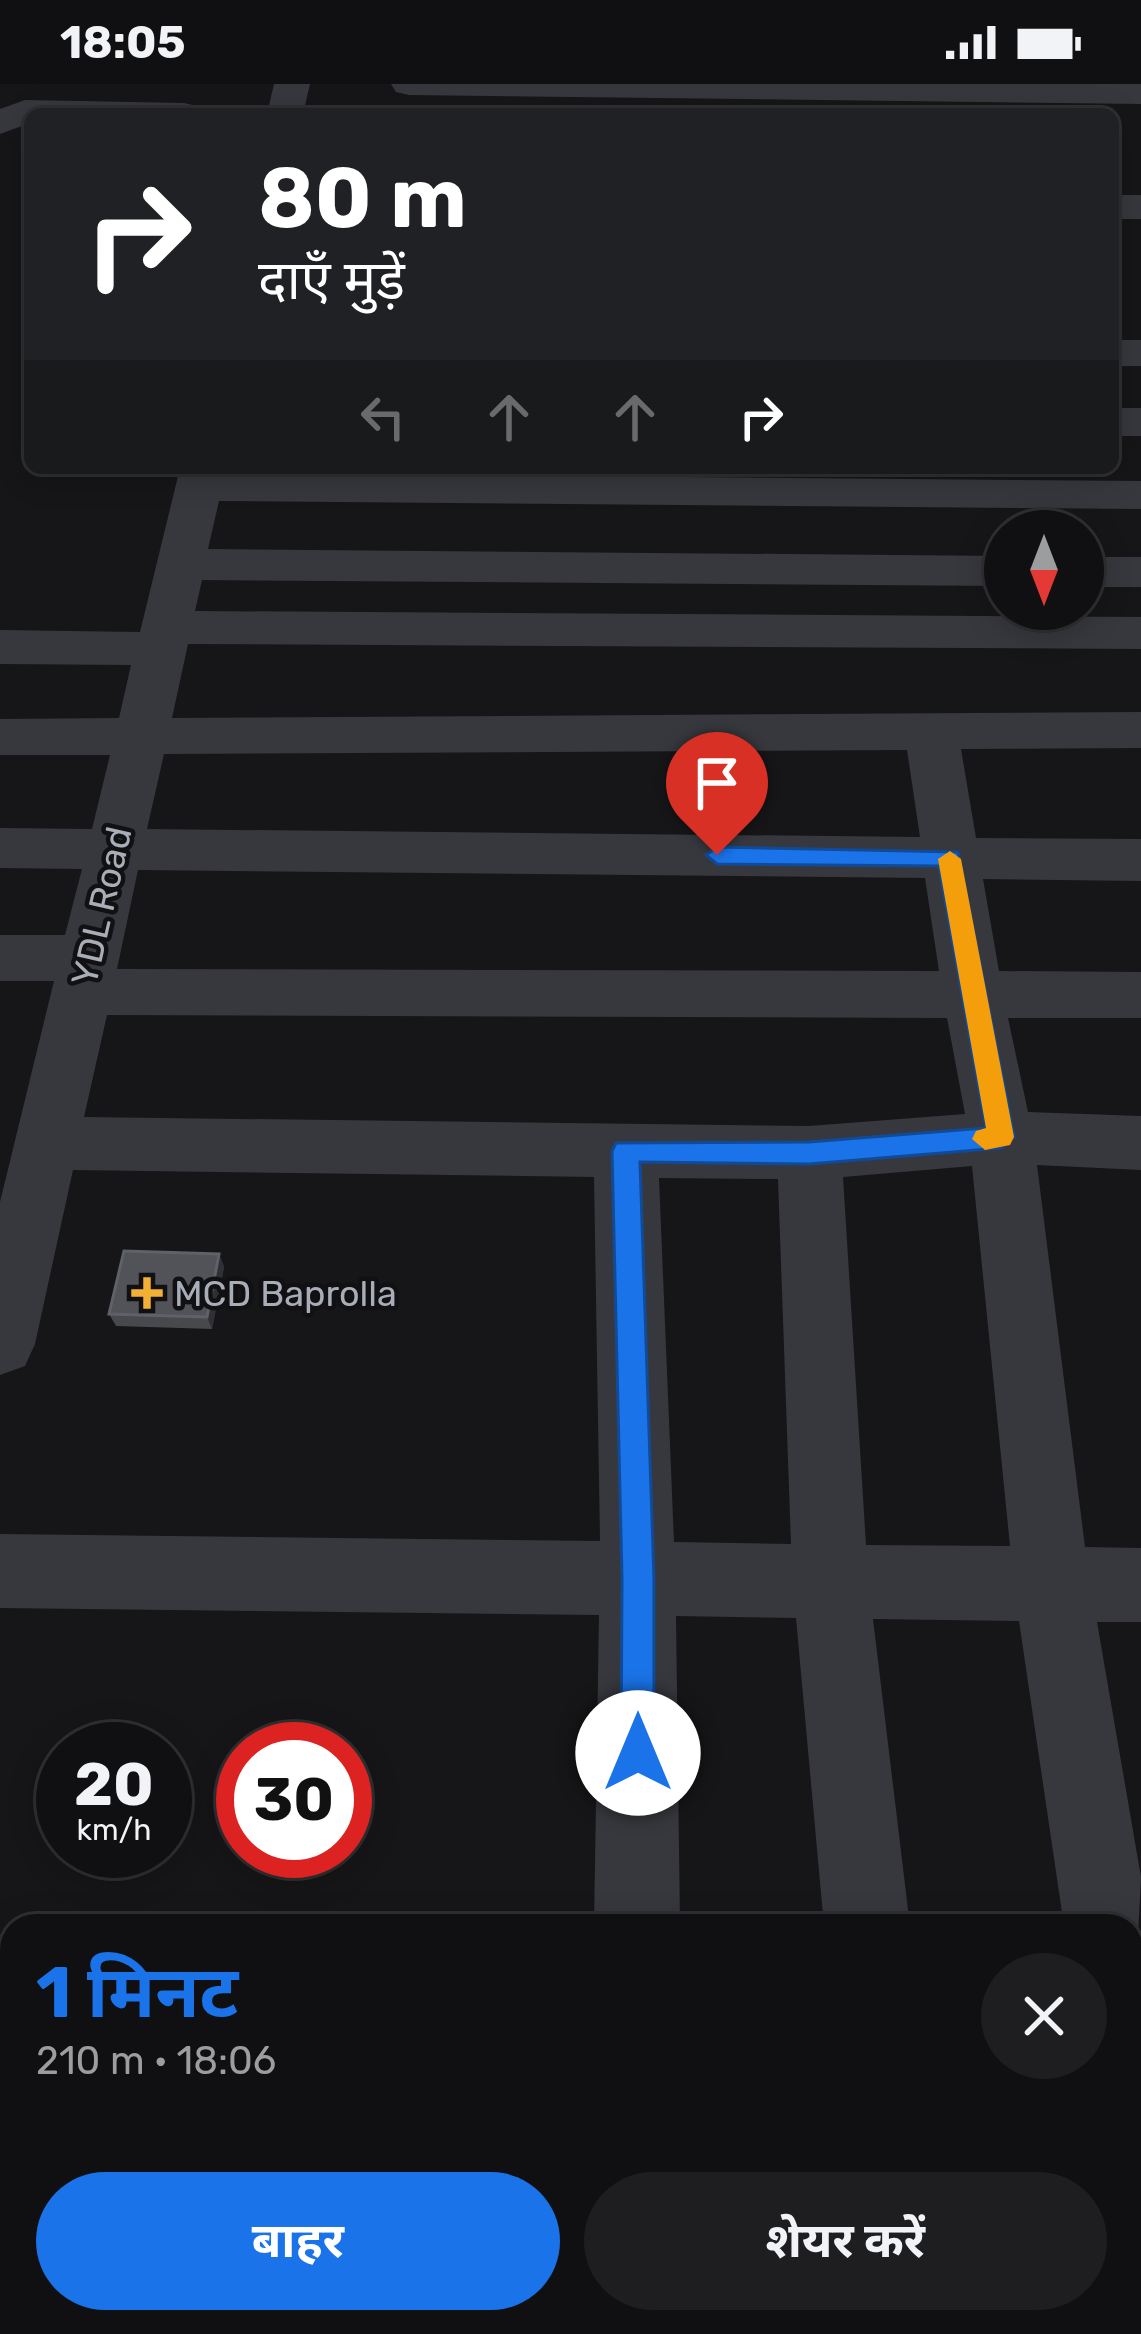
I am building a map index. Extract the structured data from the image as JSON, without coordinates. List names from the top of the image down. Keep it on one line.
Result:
{"streets":{"street":["YDL Road"]},"places":{"health":["MCD Baprolla"]},"north":"bottom","page":{"status":"18:05","turn":["80 m","दाएँ मुड़ें"],"speed":"20 km/h","limit":"30","heading":["1 मिनट","210 m · 18:06"],"buttons":["बाहर","शेयर करें"]}}
